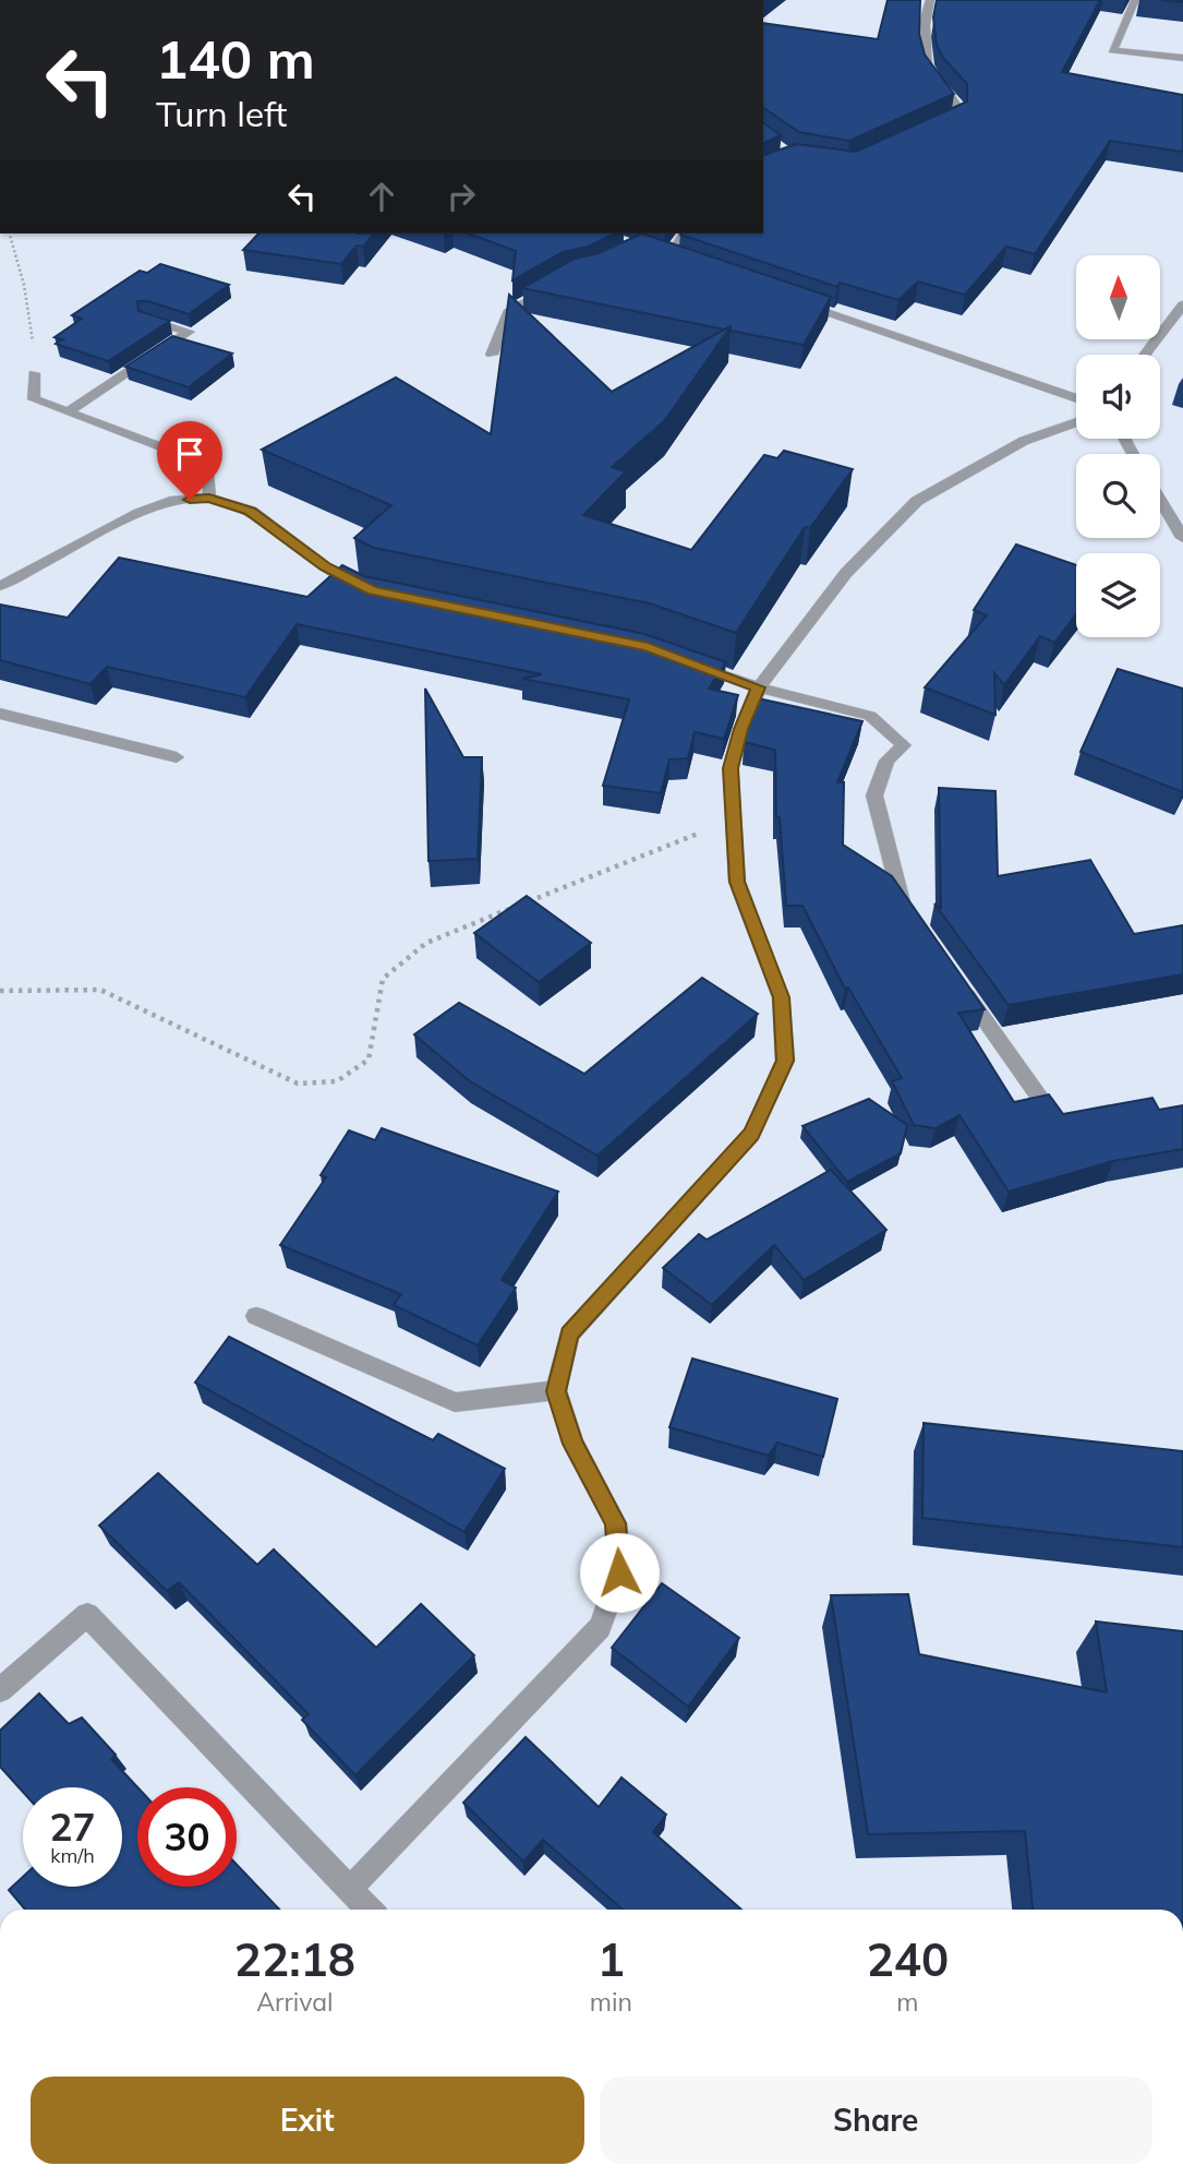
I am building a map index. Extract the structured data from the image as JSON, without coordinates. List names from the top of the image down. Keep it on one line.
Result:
{"north":"top","page":{"turn":["140 m","Turn left"],"speed":"27 km/h","limit":"30","eta":["22:18","Arrival","1","min","240","m"],"buttons":["Exit","Share"]}}
